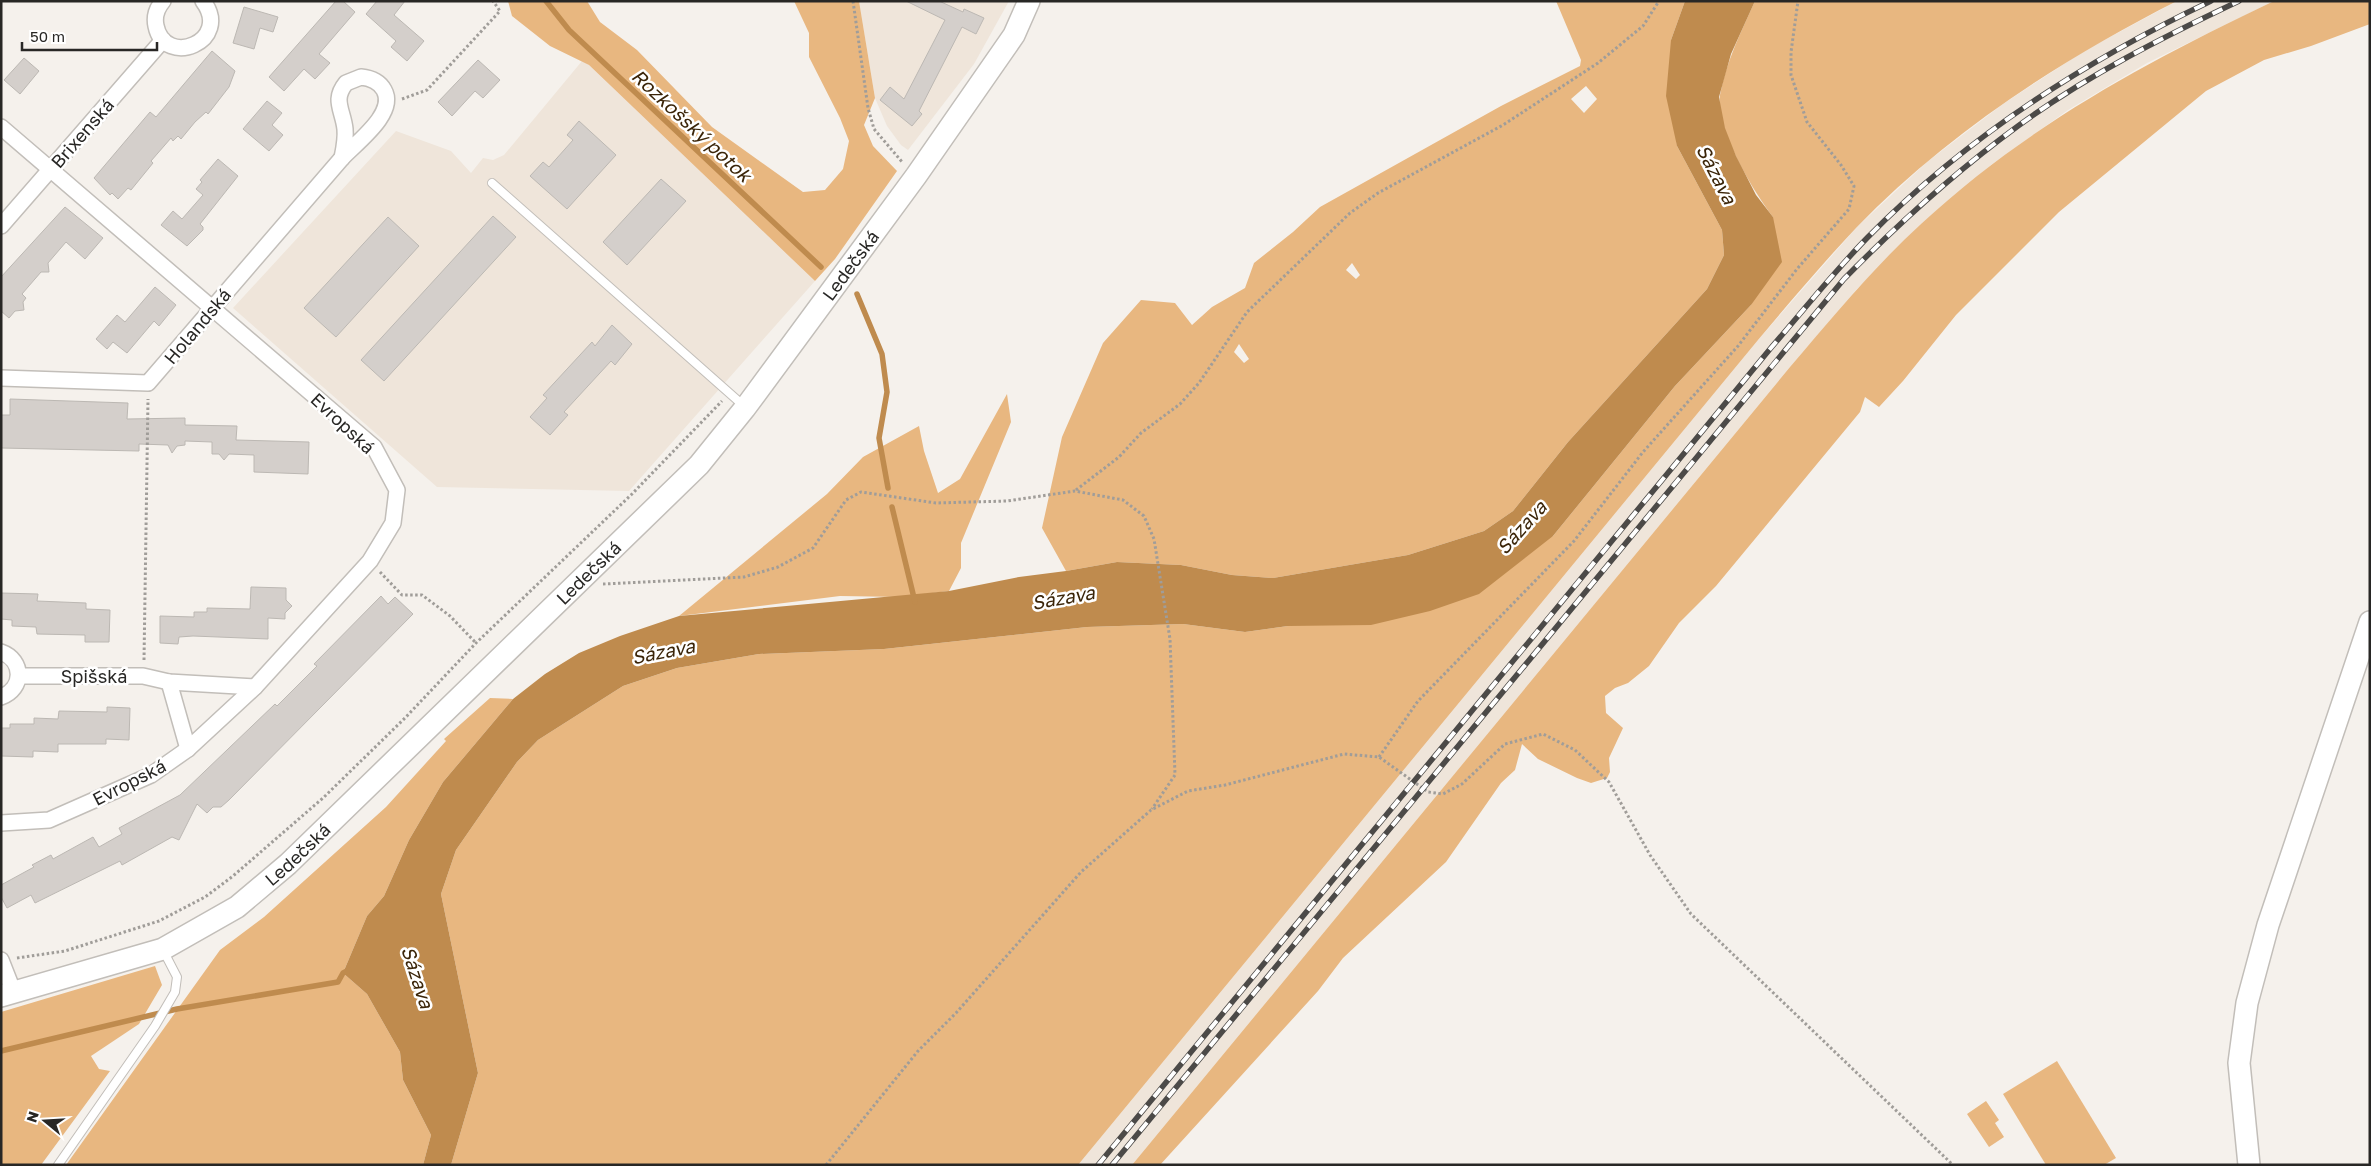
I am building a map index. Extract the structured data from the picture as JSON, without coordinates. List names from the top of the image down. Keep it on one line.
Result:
{"streets":{"main road":["Ledečská"],"street":["Brixenská","Holandská","Evropská","Spišská"]},"crossings":[["Brixenská","Evropská"],["Holandská","Evropská"],["Evropská","Spišská"]],"water":["Rozkošský potok","Sázava"],"scale_bar":"50 m","north":"left"}
